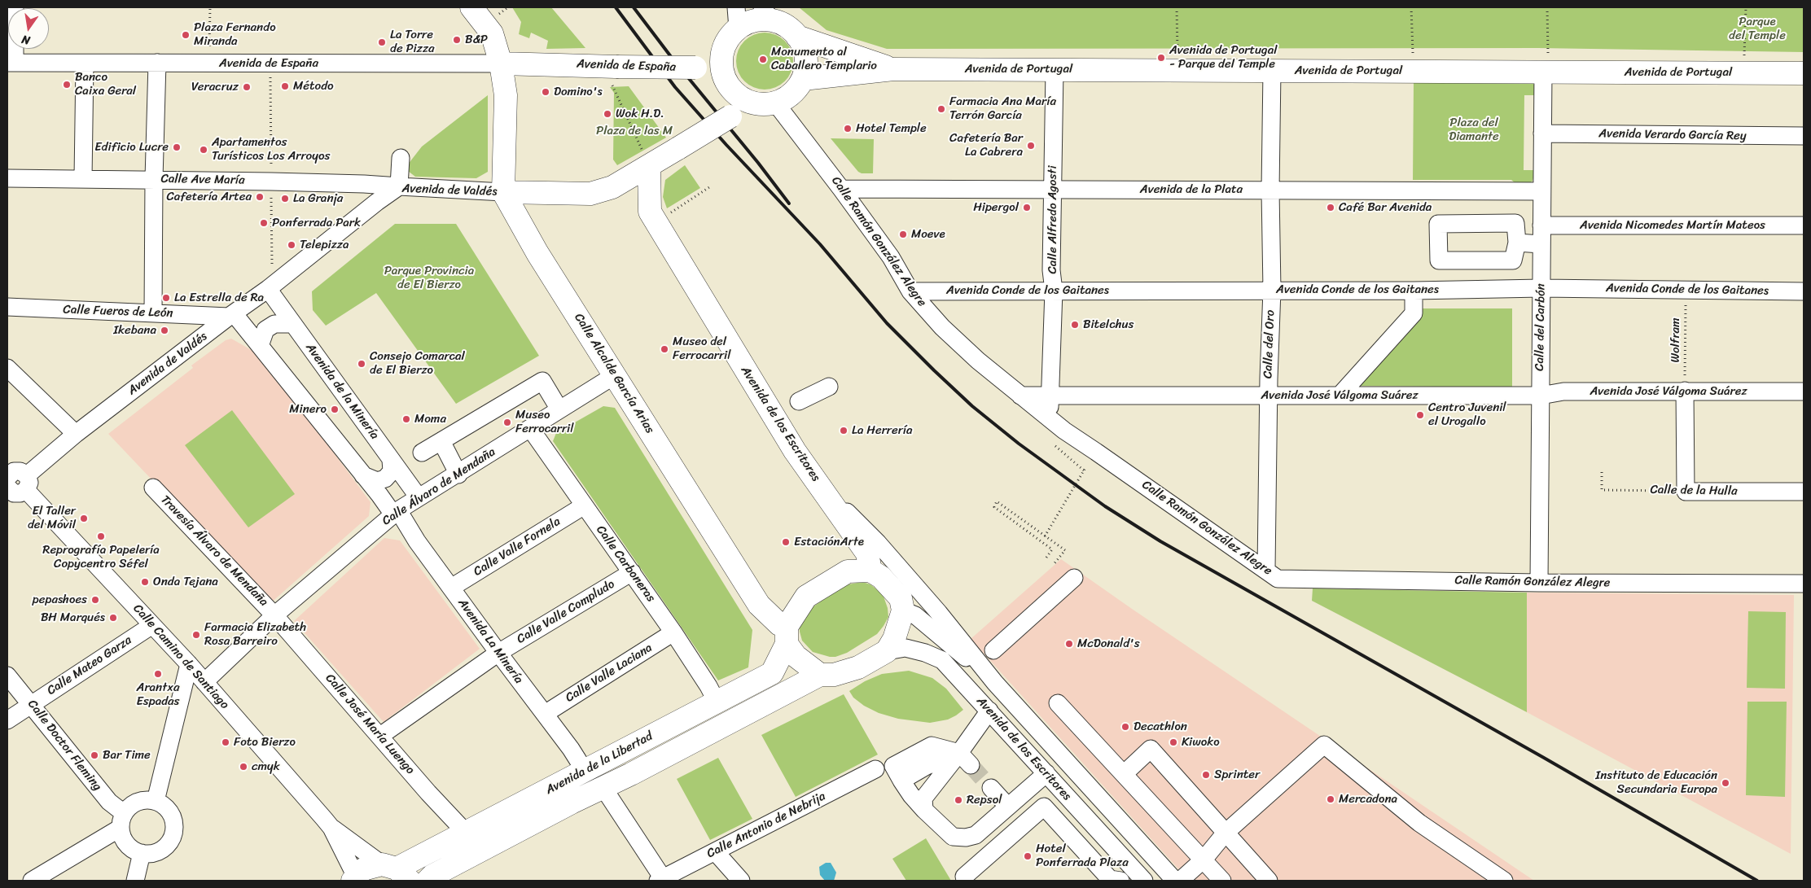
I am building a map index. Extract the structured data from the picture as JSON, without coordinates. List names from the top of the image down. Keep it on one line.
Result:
{"streets":{"main road":["Avenida de España","Avenida de Portugal","Avenida de Valdés","Calle Alcalde García Arias","Avenida de los Escritores","Avenida de la Libertad"],"street":["Avenida Verardo García Rey","Calle Ave María","Avenida de la Plata","Calle Alfredo Agosti","Avenida Nicomedes Martín Mateos","Calle Ramón González Alegre","Avenida Conde de los Gaitanes","Calle Fueros de León","Calle del Carbón","Calle del Oro","Avenida de la Minería","Avenida José Válgoma Suárez","Calle Álvaro de Mendaña","Calle de la Hulla","Calle Valle Fornela","Travesía Álvaro de Mendaña","Calle Carboneras","Calle Valle Compludo","Avenida La Minería","Calle Camino de Santiago","Calle Mateo Garza","Calle Valle Laciana","Calle José María Luengo","Calle Doctor Fleming","Calle Antonio de Nebrija"],"path":["Wolfram"]},"crossings":[["Avenida de España","Avenida de Portugal"],["Avenida de España","Avenida de Valdés"],["Avenida de España","Calle Ramón González Alegre"],["Avenida de Portugal","Avenida de Valdés"],["Avenida de Portugal","Calle Alfredo Agosti"],["Avenida de Portugal","Calle Ramón González Alegre"],["Avenida de Portugal","Calle del Carbón"],["Avenida de Portugal","Calle del Oro"],["Avenida Verardo García Rey","Calle del Carbón"],["Calle Ave María","Avenida de Valdés"],["Avenida de la Plata","Calle Alfredo Agosti"],["Avenida de la Plata","Calle Ramón González Alegre"],["Avenida de la Plata","Calle del Carbón"],["Avenida de la Plata","Calle del Oro"],["Avenida de Valdés","Calle Ramón González Alegre"],["Avenida de Valdés","Calle Fueros de León"],["Avenida de Valdés","Calle Alcalde García Arias"],["Avenida de Valdés","Avenida de la Minería"],["Avenida de Valdés","Avenida de los Escritores"],["Avenida de Valdés","Calle Camino de Santiago"],["Calle Alfredo Agosti","Calle Ramón González Alegre"],["Calle Alfredo Agosti","Avenida Conde de los Gaitanes"],["Calle Alfredo Agosti","Avenida José Válgoma Suárez"],["Avenida Nicomedes Martín Mateos","Calle del Carbón"],["Calle Ramón González Alegre","Avenida Conde de los Gaitanes"],["Calle Ramón González Alegre","Calle del Carbón"],["Calle Ramón González Alegre","Calle del Oro"],["Calle Ramón González Alegre","Avenida José Válgoma Suárez"],["Avenida Conde de los Gaitanes","Calle del Carbón"],["Avenida Conde de los Gaitanes","Wolfram"],["Avenida Conde de los Gaitanes","Calle del Oro"],["Calle del Carbón","Avenida José Válgoma Suárez"],["Wolfram","Avenida José Válgoma Suárez"],["Calle del Oro","Avenida José Válgoma Suárez"],["Calle Alcalde García Arias","Avenida de los Escritores"],["Calle Alcalde García Arias","Calle Álvaro de Mendaña"],["Calle Alcalde García Arias","Avenida de la Libertad"],["Avenida de la Minería","Calle Álvaro de Mendaña"],["Avenida de los Escritores","Avenida de la Libertad"],["Calle Álvaro de Mendaña","Travesía Álvaro de Mendaña"],["Calle Álvaro de Mendaña","Calle Carboneras"],["Calle Álvaro de Mendaña","Avenida La Minería"],["Calle Álvaro de Mendaña","Calle Camino de Santiago"],["Calle Álvaro de Mendaña","Calle José María Luengo"],["Calle Valle Fornela","Calle Carboneras"],["Calle Valle Fornela","Avenida La Minería"],["Travesía Álvaro de Mendaña","Calle José María Luengo"],["Calle Carboneras","Calle Valle Compludo"],["Calle Carboneras","Calle Valle Laciana"],["Calle Carboneras","Avenida de la Libertad"],["Calle Valle Compludo","Avenida La Minería"],["Calle Valle Compludo","Calle José María Luengo"],["Avenida La Minería","Calle Valle Laciana"],["Avenida La Minería","Avenida de la Libertad"],["Calle Camino de Santiago","Calle Mateo Garza"],["Calle Camino de Santiago","Avenida de la Libertad"],["Calle Mateo Garza","Calle Doctor Fleming"],["Calle José María Luengo","Avenida de la Libertad"]],"parks":["Parque del Temple","Plaza del Diamante","Plaza de las M","Parque Provincia de El Bierzo"],"places":["Plaza Fernando Miranda","B&P","La Torre de Pizza","Avenida de Portugal - Parque del Temple","Monumento al Caballero Templario","Banco Caixa Geral","Método","Veracruz","Domino's","Farmacia Ana María Terrón García","Wok H.D.","Hotel Temple","Cafetería Bar La Cabrera","Edificio Lucre","Apartamentos Turísticos Los Arroyos","Cafetería Artea","La Granja","Hipergol","Café Bar Avenida","Ponferrada Park","Moeve","Telepizza","La Estrella de Ra","Bitelchus","Ikebana","Museo del Ferrocarril","Consejo Comarcal de El Bierzo","Minero","Centro Juvenil el Urogallo","Moma","Museo Ferrocarril","La Herrería","El Taller del Móvil","Reprografía Papelería Copycentro Séfel","EstaciónArte","Onda Tejana","pepashoes","BH Marqués","Farmacia Elizabeth Rosa Barreiro","McDonald's","Arantxa Espadas","Decathlon","Foto Bierzo","Kiwoko","Bar Time","cmyk","Sprinter","Instituto de Educación Secundaria Europa","Mercadona","Repsol","Hotel Ponferrada Plaza"],"north":"bottom"}
